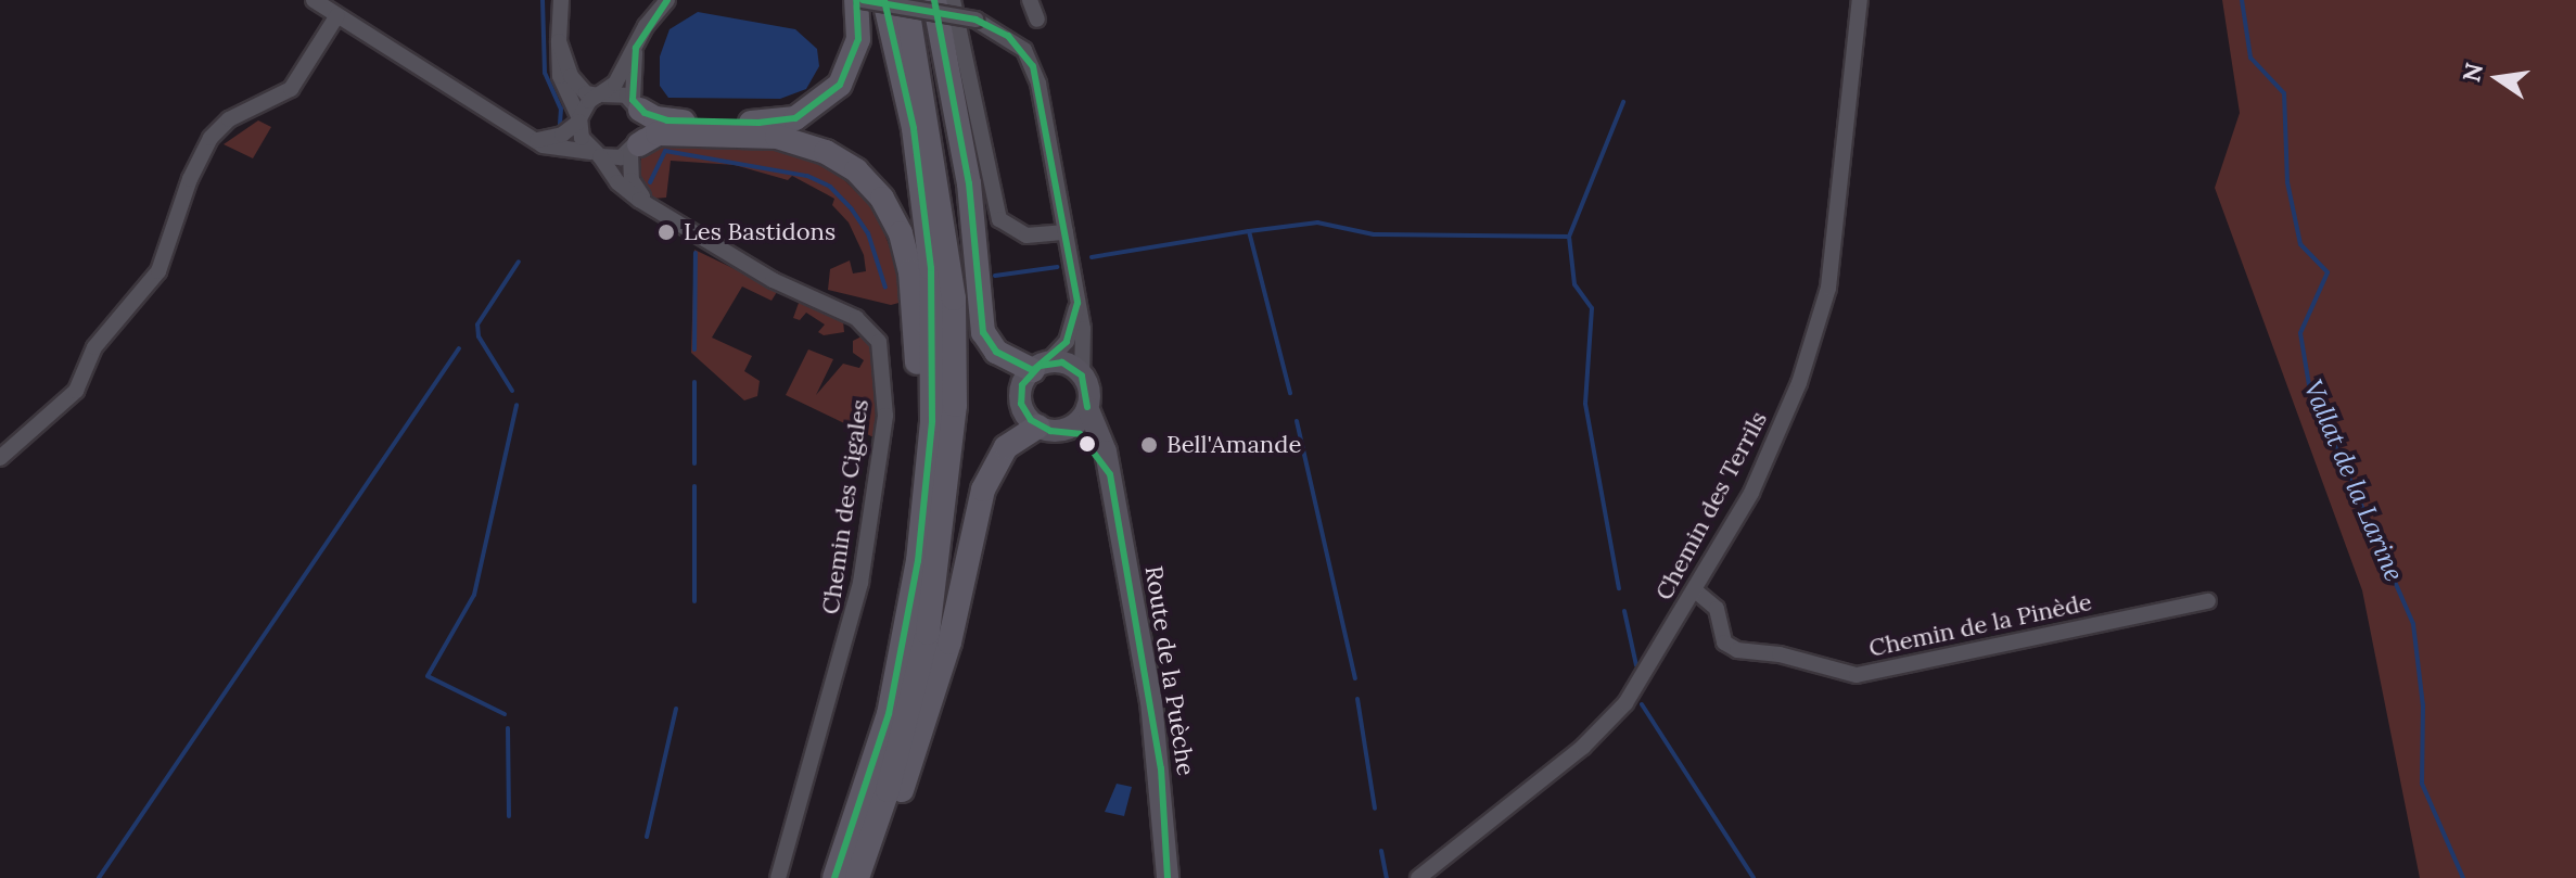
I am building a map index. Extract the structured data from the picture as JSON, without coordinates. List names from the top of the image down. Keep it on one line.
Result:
{"streets":{"main road":["Route de la Puèche"],"street":["Chemin des Terrils","Chemin des Cigales","Chemin de la Pinède"]},"crossings":[["Chemin des Terrils","Chemin de la Pinède"]],"water":["Vallat de la Larine"],"places":["Les Bastidons","Bell'Amande"],"north":"left"}
